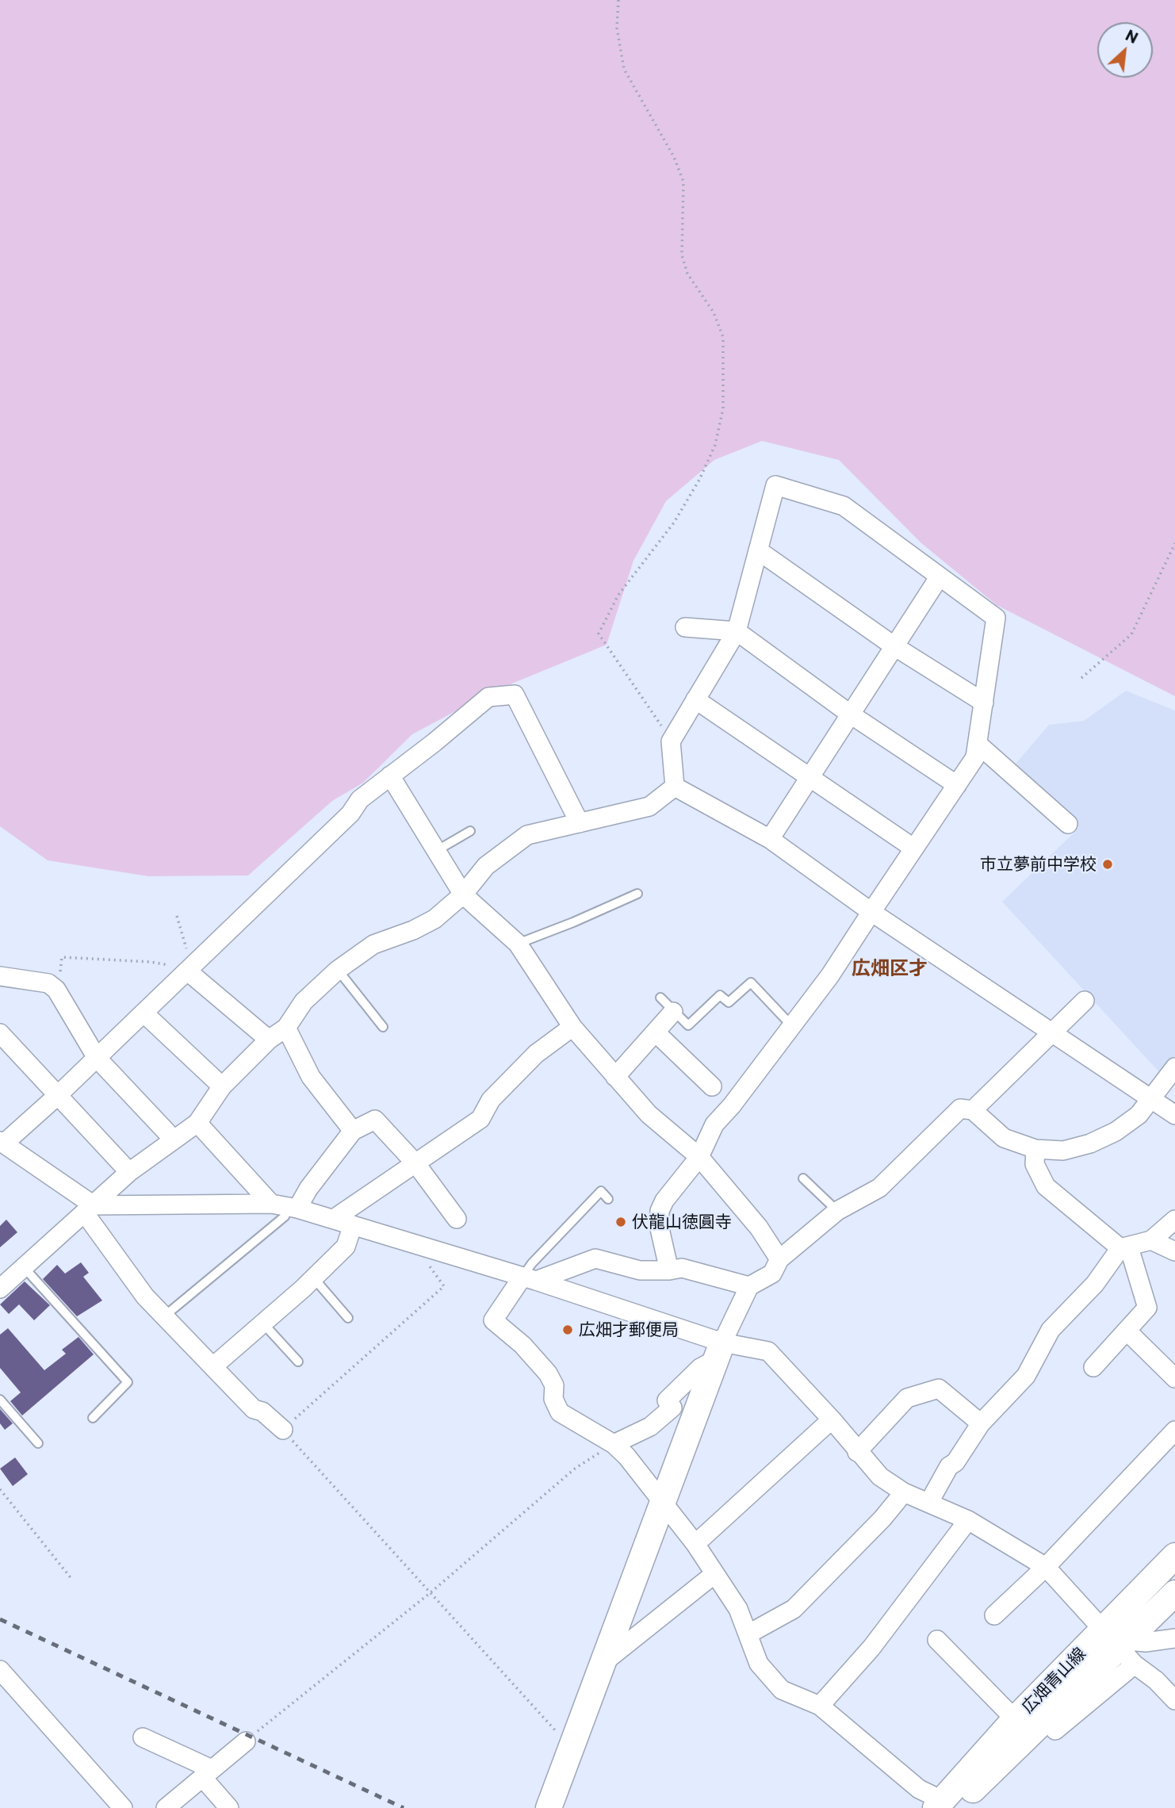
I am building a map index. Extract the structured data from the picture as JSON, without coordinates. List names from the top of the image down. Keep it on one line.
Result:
{"streets":{"main road":["広畑青山線"]},"districts":["広畑区才"],"places":["市立夢前中学校","伏龍山徳圓寺","広畑才郵便局"],"north":"top right"}
